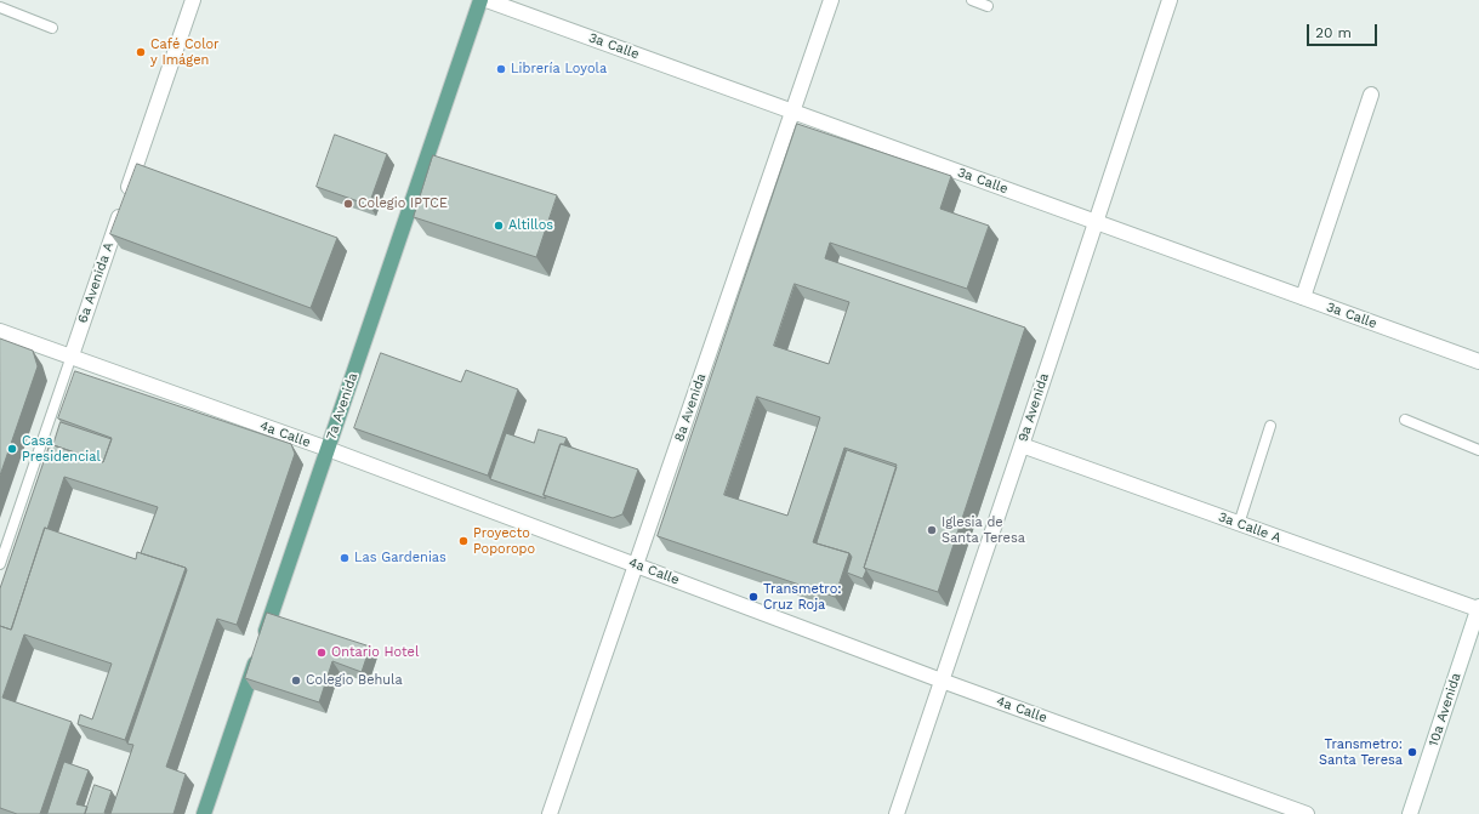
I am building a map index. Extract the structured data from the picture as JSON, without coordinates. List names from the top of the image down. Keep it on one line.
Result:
{"streets":{"main road":["7a Avenida"],"street":["3a Calle","6a Avenida A","8a Avenida","9a Avenida","4a Calle","3a Calle A","10a Avenida"]},"crossings":[["3a Calle","8a Avenida"],["3a Calle","9a Avenida"],["6a Avenida A","4a Calle"],["7a Avenida","4a Calle"],["8a Avenida","4a Calle"],["9a Avenida","4a Calle"],["9a Avenida","3a Calle A"],["3a Calle A","10a Avenida"]],"places":["Café Color y Imágen","Librería Loyola","Colegio IPTCE","Altillos","Casa Presidencial","Iglesia de Santa Teresa","Proyecto Poporopo","Las Gardenias","Transmetro: Cruz Roja","Ontario Hotel","Colegio Behula","Transmetro: Santa Teresa"],"scale_bar":"20 m"}
